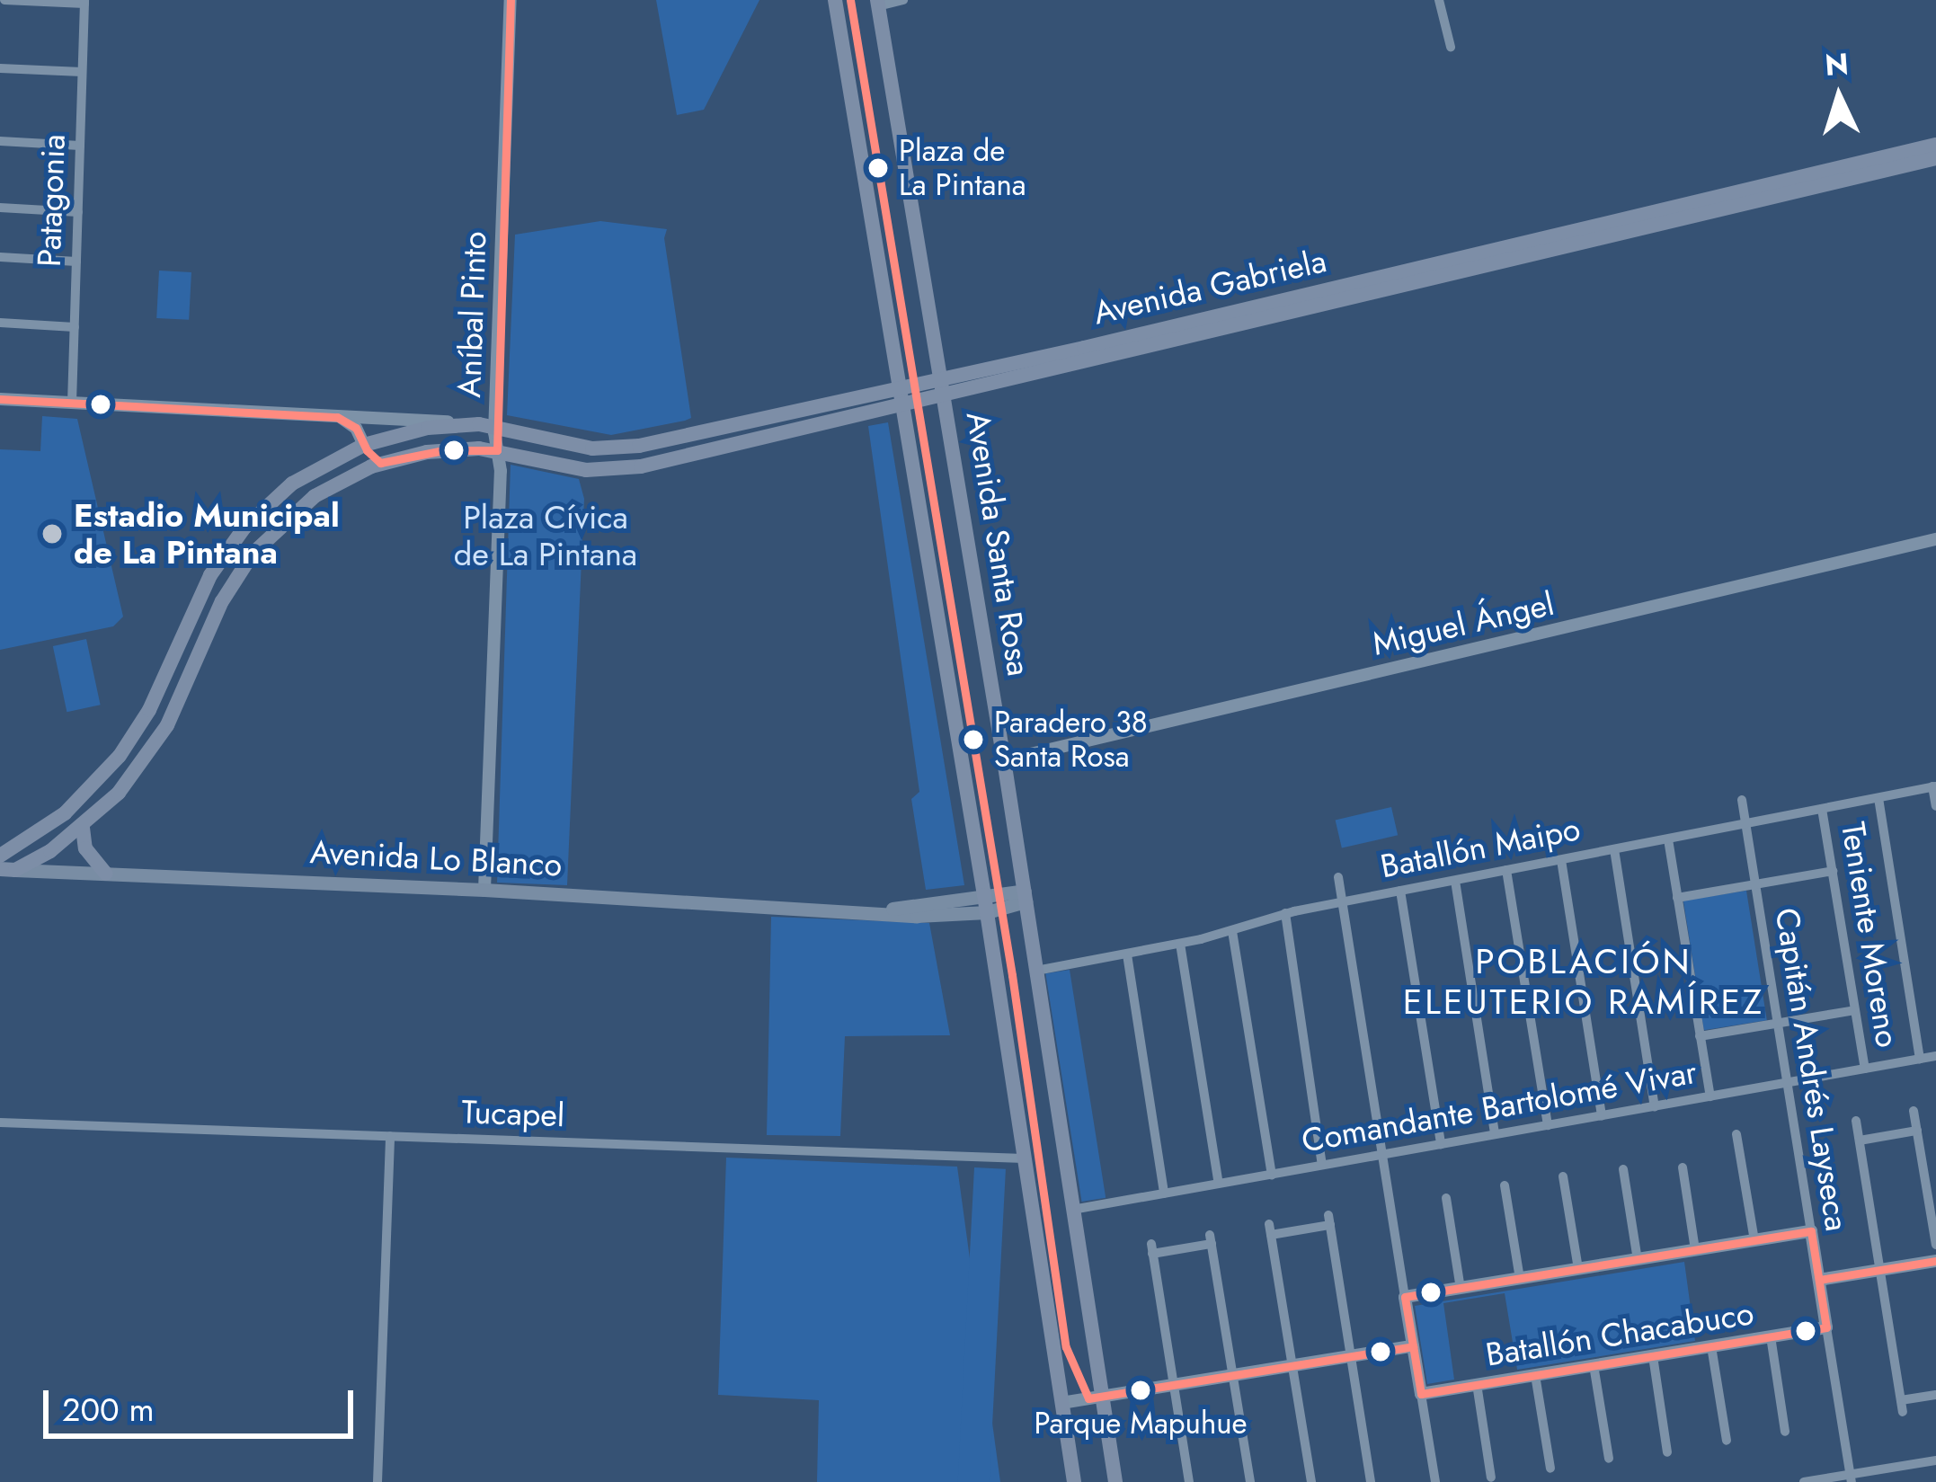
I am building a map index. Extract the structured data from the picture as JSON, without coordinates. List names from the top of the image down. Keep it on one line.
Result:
{"streets":{"main road":["Avenida Gabriela","Avenida Santa Rosa","Avenida Lo Blanco"],"street":["Patagonia","Aníbal Pinto","Miguel Ángel","Batallón Maipo","Teniente Moreno","Capitán Andrés Layseca","Comandante Bartolomé Vivar","Tucapel","Batallón Chacabuco"]},"crossings":[["Avenida Gabriela","Aníbal Pinto"],["Avenida Gabriela","Avenida Santa Rosa"],["Avenida Gabriela","Avenida Lo Blanco"],["Aníbal Pinto","Avenida Lo Blanco"],["Avenida Santa Rosa","Miguel Ángel"],["Avenida Santa Rosa","Batallón Maipo"],["Avenida Santa Rosa","Avenida Lo Blanco"],["Avenida Santa Rosa","Comandante Bartolomé Vivar"],["Batallón Maipo","Teniente Moreno"],["Batallón Maipo","Capitán Andrés Layseca"],["Teniente Moreno","Comandante Bartolomé Vivar"],["Capitán Andrés Layseca","Comandante Bartolomé Vivar"],["Capitán Andrés Layseca","Batallón Chacabuco"]],"districts":["POBLACIÓN ELEUTERIO RAMÍREZ"],"parks":["Plaza Cívica de La Pintana"],"places":["Plaza de La Pintana","Estadio Municipal de La Pintana","Paradero 38 Santa Rosa","Parque Mapuhue"],"scale_bar":"200 m","north":"top"}
